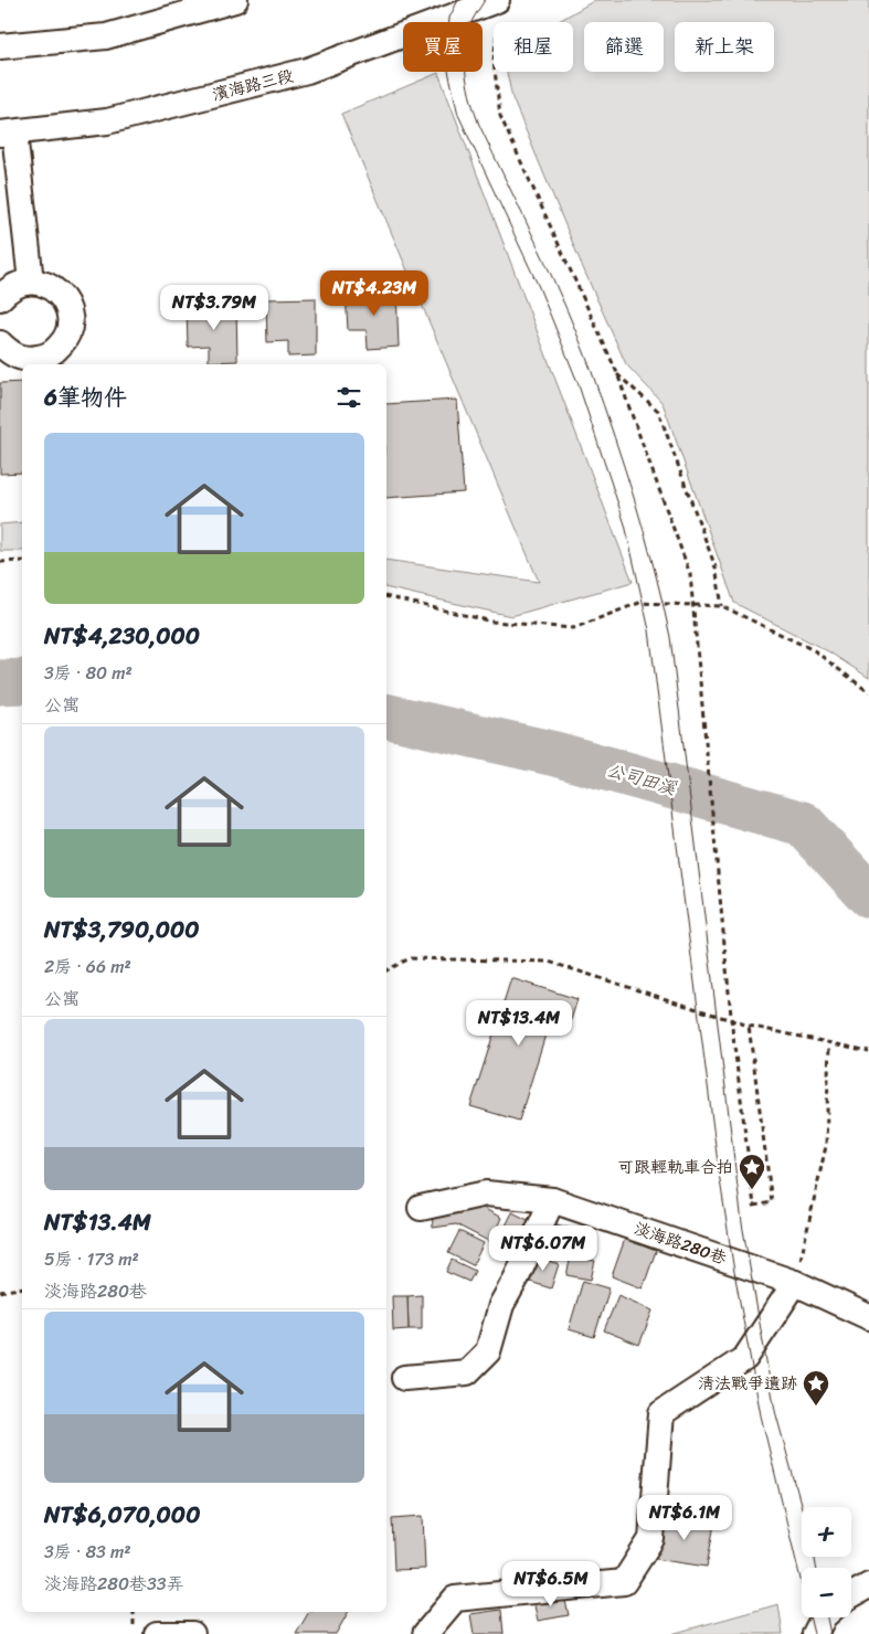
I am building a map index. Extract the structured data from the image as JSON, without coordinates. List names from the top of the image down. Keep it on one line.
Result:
{"streets":{"street":["濱海路三段","淡海路280巷"]},"water":["公司田溪"],"places":{"place":["可跟輕軌車合拍","清法戰爭遺跡"]},"page":{"chip":["買屋","租屋","篩選","新上架"],"price":["NT$4.23M","NT$3.79M","NT$13.4M","NT$6.07M","NT$6.1M","NT$6.5M"],"heading":"6筆物件","list":[{"name":"NT$4,230,000","note":"3房 · 80 m² · 公寓"},{"name":"NT$3,790,000","note":"2房 · 66 m² · 公寓"},{"name":"NT$13.4M","note":"5房 · 173 m² · 淡海路280巷"},{"name":"NT$6,070,000","note":"3房 · 83 m² · 淡海路280巷33弄"}],"map_buttons":["+","−"]}}
